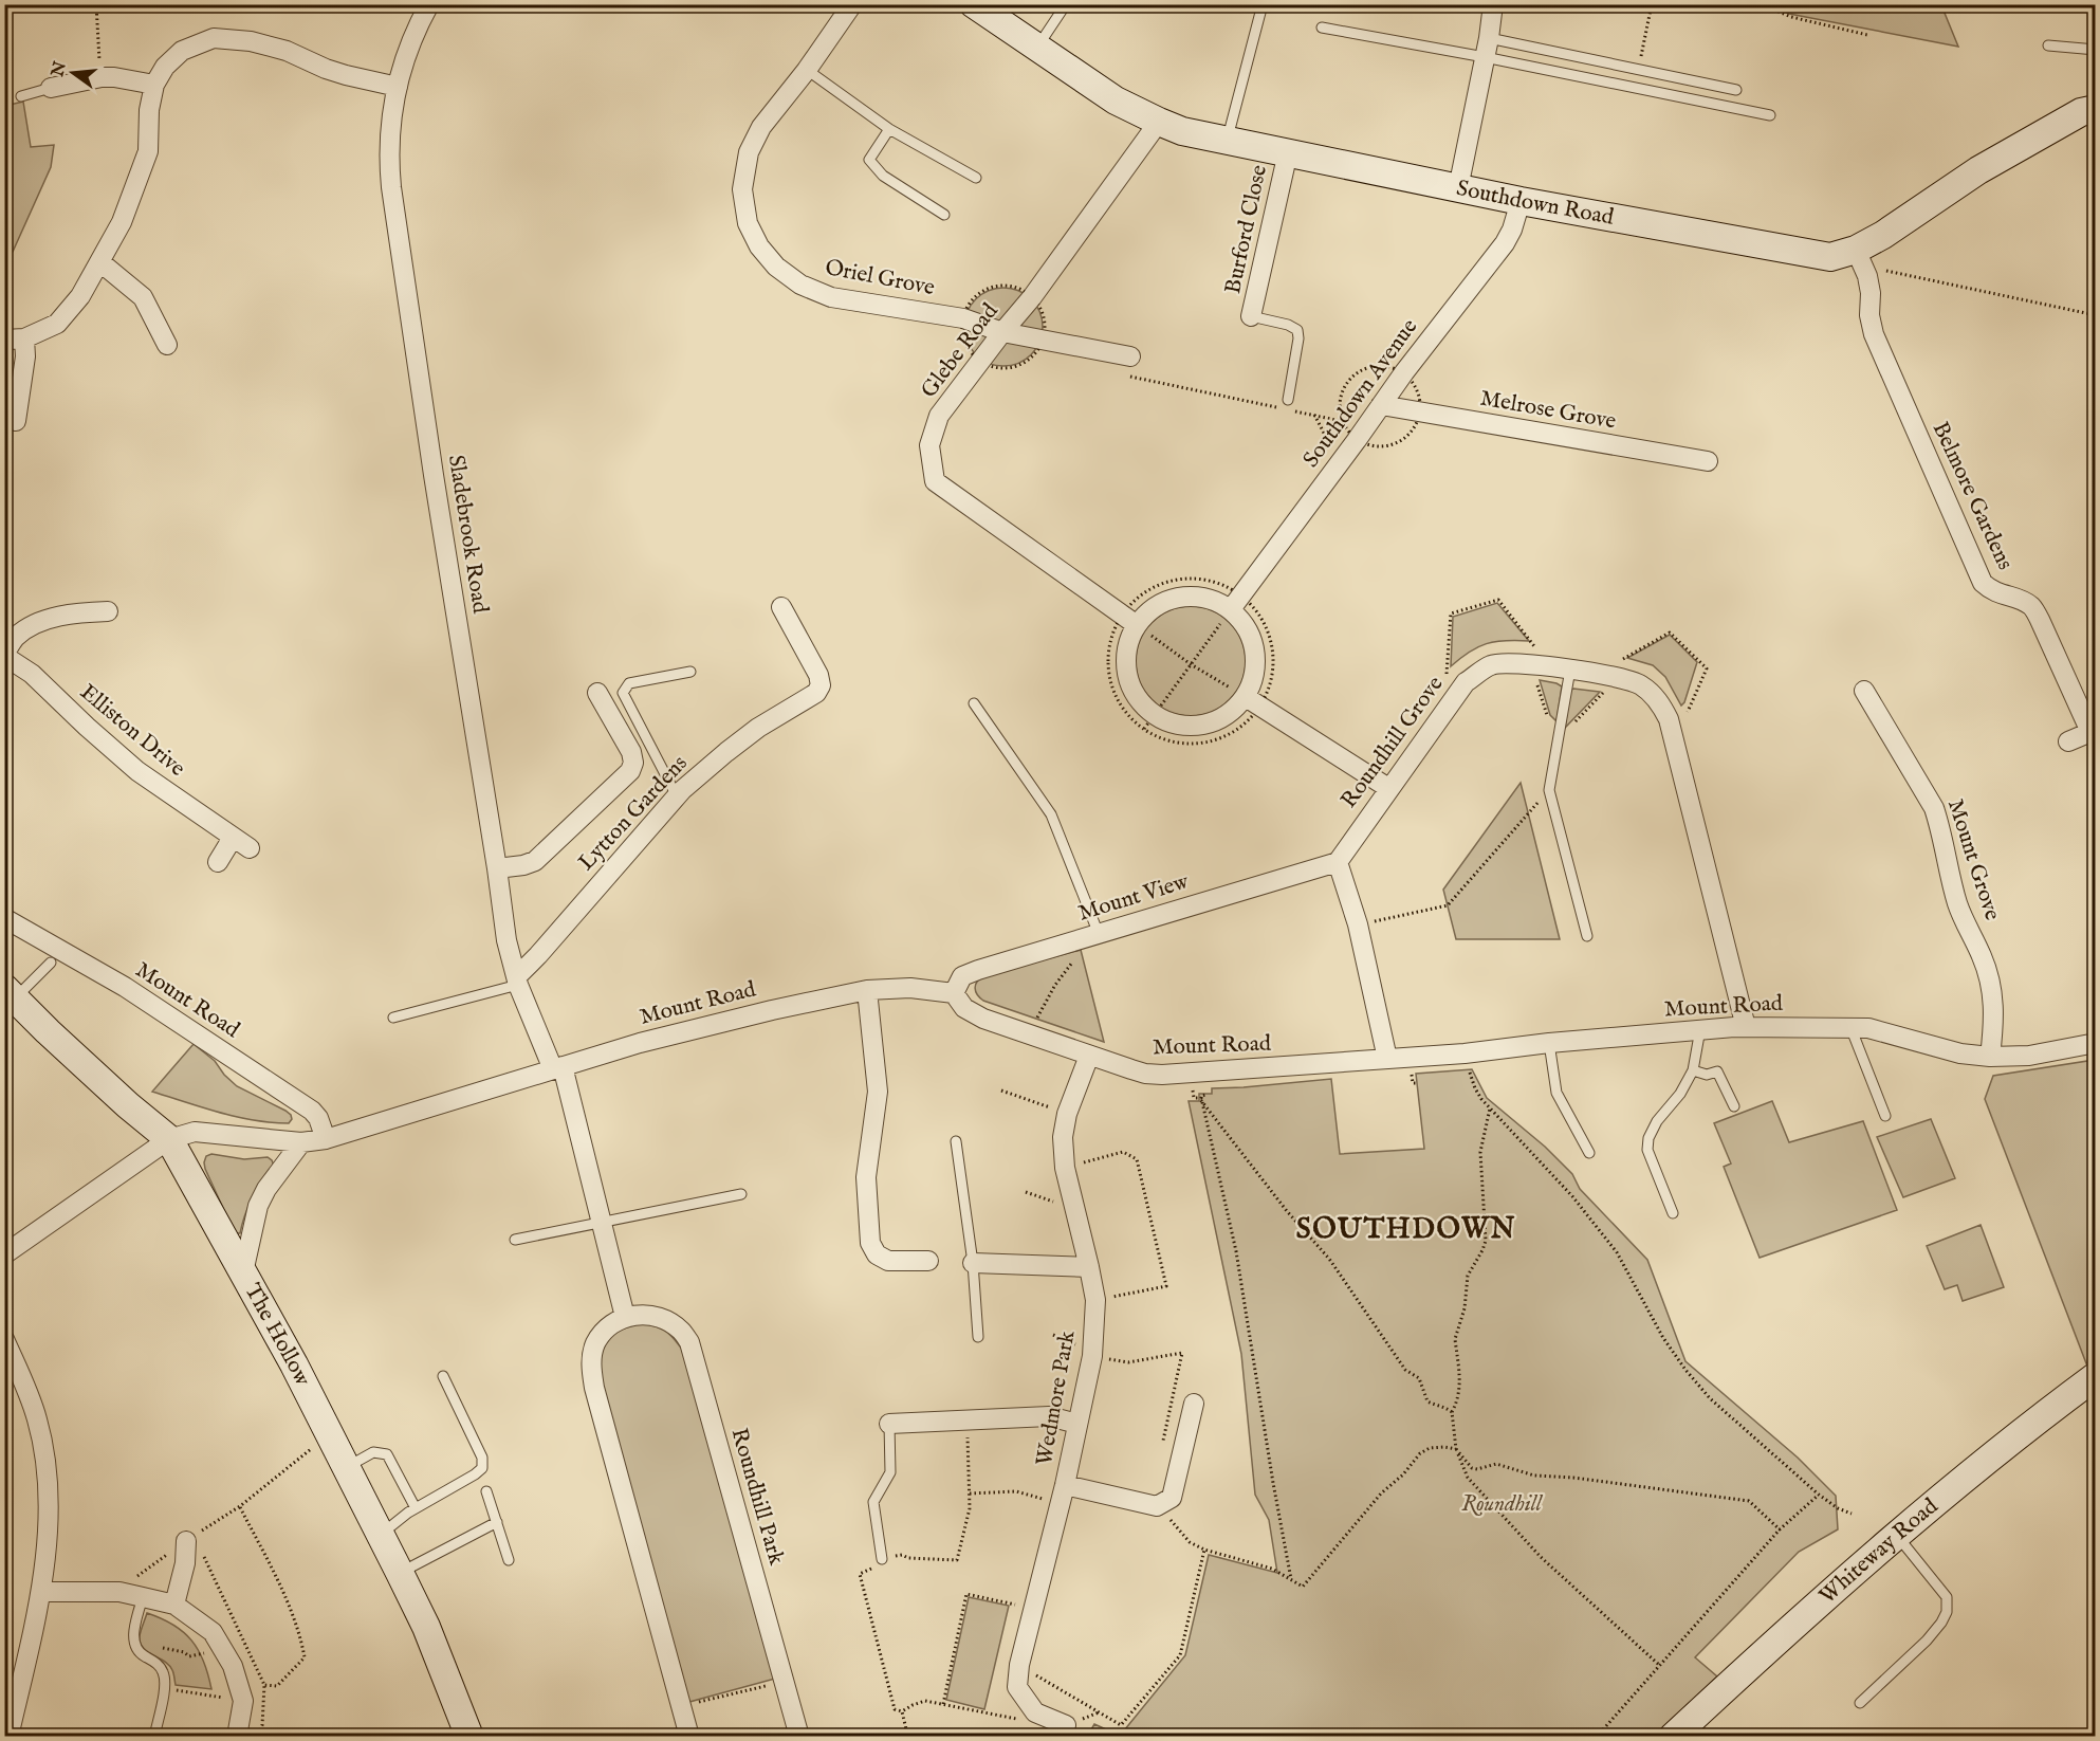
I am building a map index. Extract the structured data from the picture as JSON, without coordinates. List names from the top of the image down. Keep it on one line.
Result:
{"streets":{"street":["Southdown Road","Burford Close","Oriel Grove","Glebe Road","Southdown Avenue","Melrose Grove","Belmore Gardens","Sladebrook Road","Elliston Drive","Roundhill Grove","Lytton Gardens","Mount Grove","Mount View","Mount Road","The Hollow","Wedmore Park","Roundhill Park","Whiteway Road"]},"crossings":[["Southdown Road","Burford Close"],["Southdown Road","Glebe Road"],["Southdown Road","Southdown Avenue"],["Southdown Road","Belmore Gardens"],["Oriel Grove","Glebe Road"],["Southdown Avenue","Melrose Grove"],["Sladebrook Road","Lytton Gardens"],["Sladebrook Road","Mount Road"],["Roundhill Grove","Mount View"],["Roundhill Grove","Mount Road"],["Mount Grove","Mount Road"],["Mount View","Mount Road"],["Mount Road","The Hollow"],["Mount Road","Wedmore Park"]],"districts":["SOUTHDOWN"],"parks":["Roundhill"],"north":"left"}
